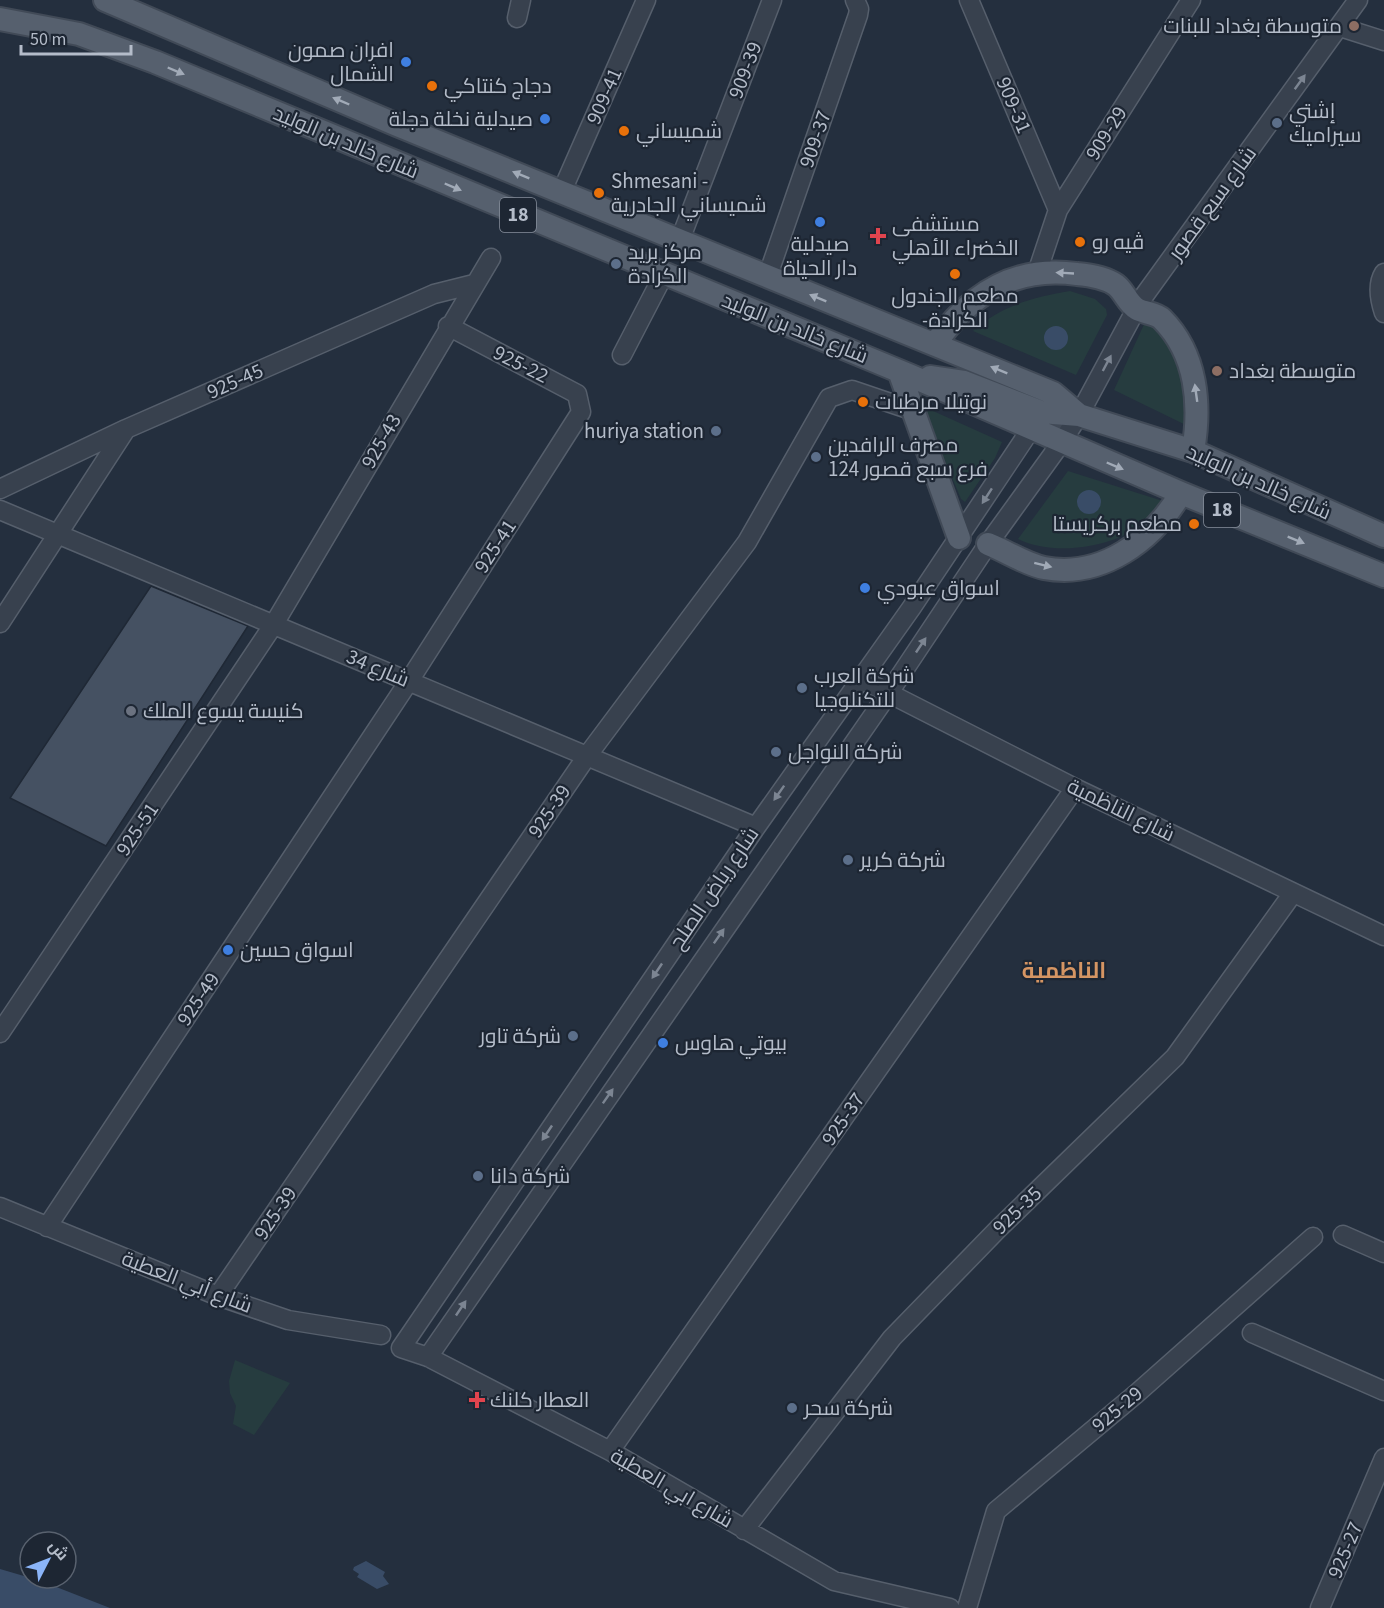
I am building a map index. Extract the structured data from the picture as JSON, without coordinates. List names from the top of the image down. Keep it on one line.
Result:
{"streets":{"main road":["شارع خالد بن الوليد","18"],"street":["909-39","909-41","909-31","909-29","909-37","شارع سبع قصور","925-22","925-45","925-43","925-41","شارع 34","شارع الناظمية","925-39","925-51","شارع رياض الصلح","925-49","925-37","925-35","شارع أبي العطية","925-29","شارع ابي العطية","925-27"]},"crossings":[["909-39","شارع خالد بن الوليد"],["909-41","شارع خالد بن الوليد"],["909-31","909-29"],["909-37","شارع خالد بن الوليد"],["شارع خالد بن الوليد","شارع سبع قصور"],["شارع خالد بن الوليد","شارع رياض الصلح"],["شارع سبع قصور","شارع رياض الصلح"],["925-22","925-43"],["925-22","925-41"],["925-45","925-43"],["925-43","شارع 34"],["925-43","925-51"],["925-41","شارع 34"],["925-41","925-49"],["شارع 34","925-39"],["شارع 34","925-51"],["شارع 34","شارع رياض الصلح"],["شارع 34","925-49"],["شارع الناظمية","شارع رياض الصلح"],["شارع الناظمية","925-37"],["شارع الناظمية","925-35"],["925-39","شارع أبي العطية"],["شارع رياض الصلح","شارع ابي العطية"],["925-49","شارع أبي العطية"],["925-37","شارع ابي العطية"],["925-35","شارع ابي العطية"]],"one_way":["شارع سبع قصور"],"districts":["الناظمية"],"places":{"other":["متوسطة بغداد للبنات","افران صمون الشمال","دجاج كنتاكي","صيدلية نخلة دجلة","إشتي سيراميك","شميساني","Shmesani - شميساني الجادرية","صيدلية دار الحياة","ڤيه رو","مركز بريد الكرادة","مطعم الجندول -الكرادة","متوسطة بغداد","نوتيلا مرطبات","huriya station","مصرف الرافدين فرع سبع قصور 124","مطعم بركريستا","اسواق عبودي","شركة العرب للتكنلوجيا","كنيسة يسوع الملك","شركة النواجل","شركة كرير","اسواق حسين","شركة تاور","بيوتي هاوس","شركة دانا","شركة سحر"],"health":["مستشفى الخضراء الأهلي","العطار كلنك"]},"scale_bar":"50 m","north":"top right"}
